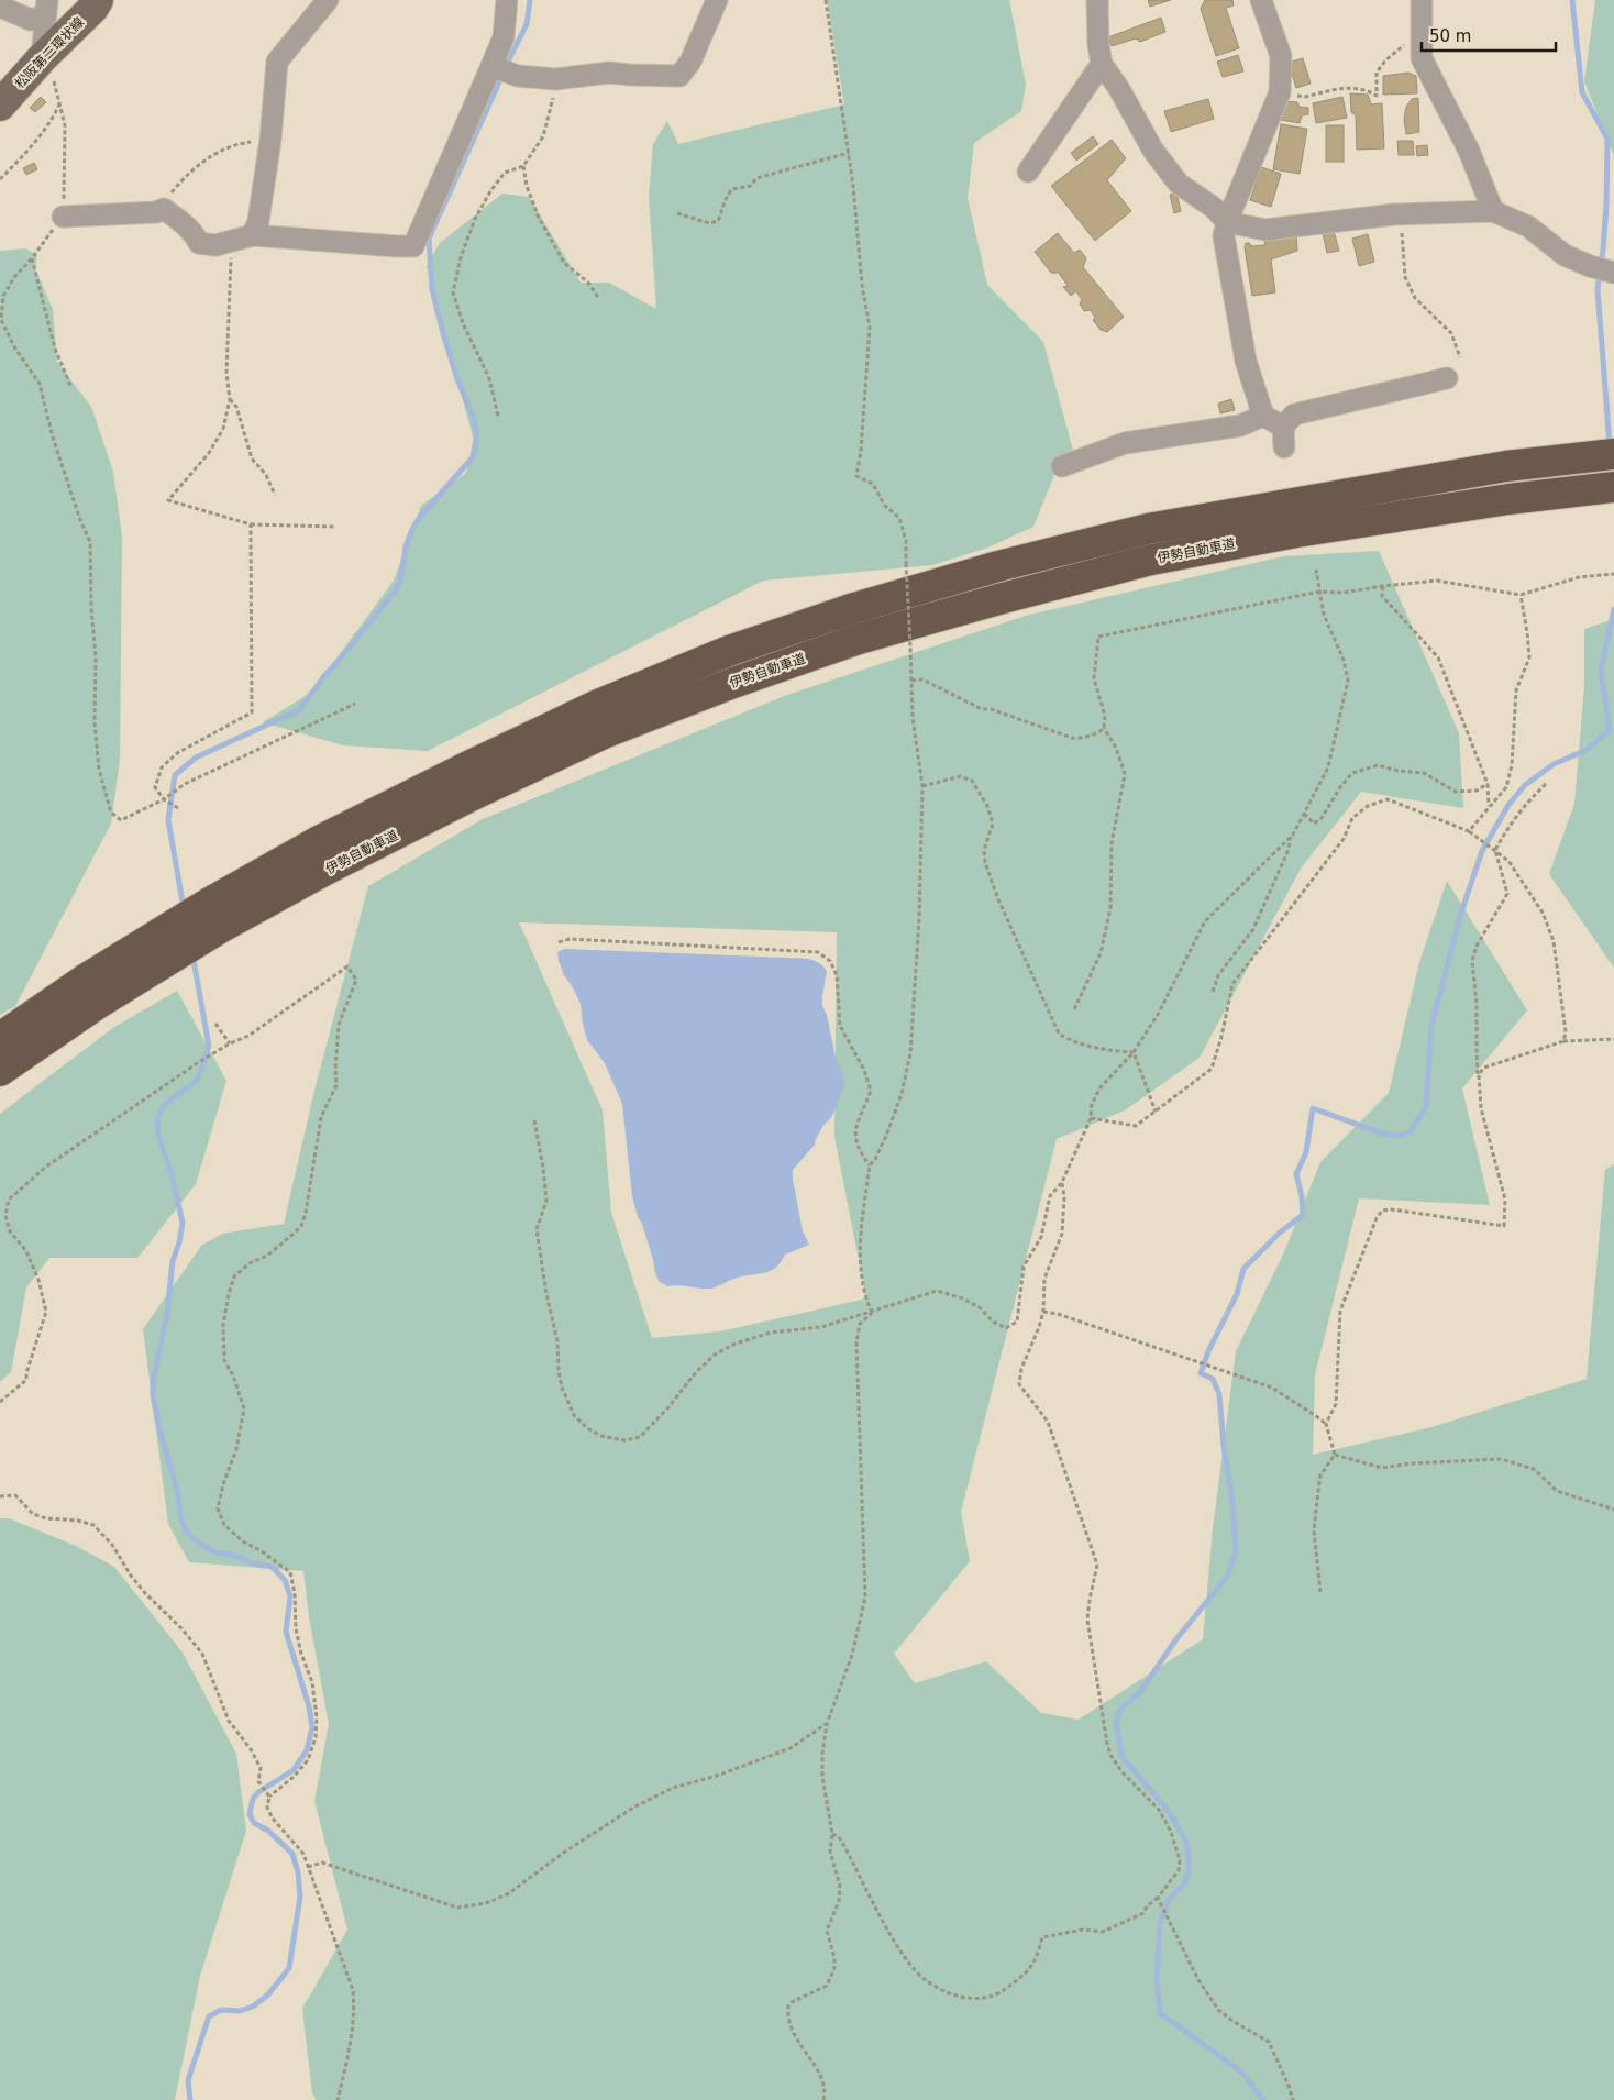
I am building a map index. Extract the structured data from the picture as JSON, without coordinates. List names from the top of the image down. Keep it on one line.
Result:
{"streets":{"highway":["伊勢自動車道"],"main road":["松阪第二環状線"]},"scale_bar":"50 m"}
